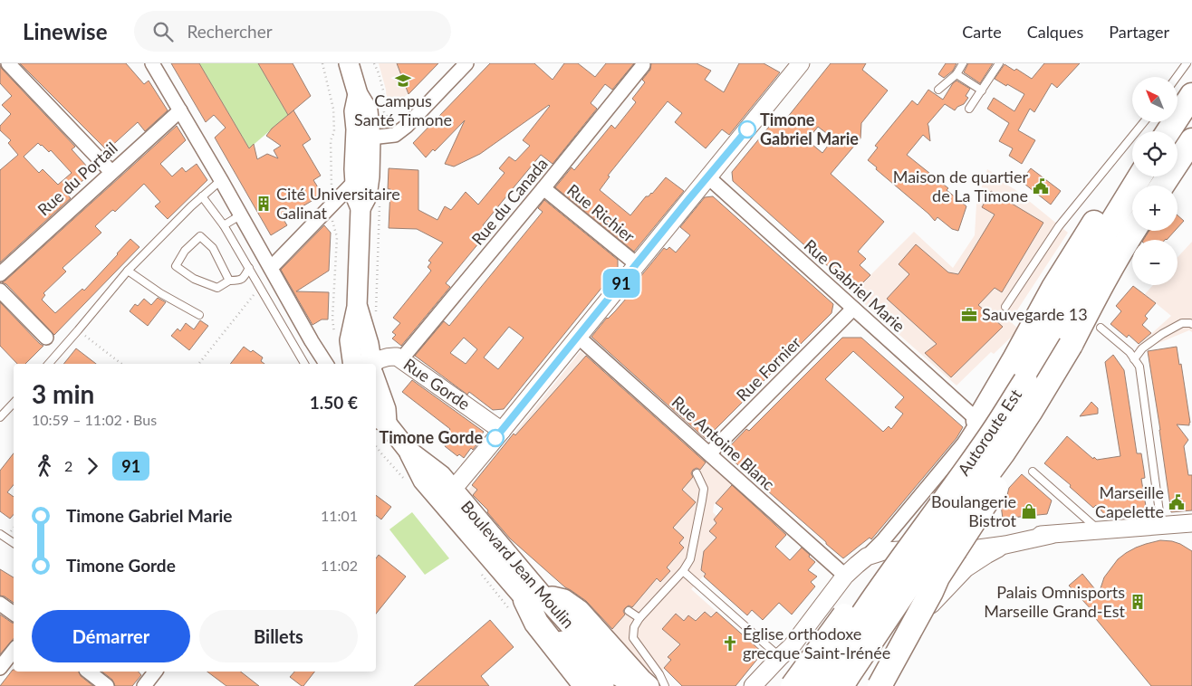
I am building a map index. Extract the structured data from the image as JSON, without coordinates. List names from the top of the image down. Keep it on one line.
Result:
{"streets":{"highway":["Autoroute Est"],"main road":["Boulevard Jean Moulin"],"street":["Rue du Portail","Rue du Canada","Rue Richier","Rue Gabriel Marie","Rue Fornier","Rue Gorde","Rue Antoine Blanc"]},"crossings":[["Rue du Canada","Rue Richier"],["Rue du Canada","Rue Gorde"],["Rue Gabriel Marie","Rue Fornier"],["Rue Fornier","Rue Antoine Blanc"]],"places":{"school or university":["Campus Santé Timone"],"other":["Timone Gabriel Marie","Timone Gorde"],"public building":["Maison de quartier de La Timone","Marseille Capelette"],"building":["Cité Universitaire Galinat","Palais Omnisports Marseille Grand-Est"],"office":["Sauvegarde 13"],"shop":["Boulangerie Bistrot"],"church":["Église orthodoxe grecque Saint-Irénée"]},"lines":["bus line 91"],"north":"top left","page":{"header":"Linewise","search":"Rechercher","nav":["Carte","Calques","Partager"],"on_map":"91","map_buttons":["+","−"],"heading":["3 min","10:59 – 11:02 · Bus","1.50 €"],"legs":["2","91"],"list":[{"name":"Timone Gabriel Marie","value":"11:01"},{"name":"Timone Gorde","value":"11:02"}],"buttons":["Démarrer","Billets"]}}
